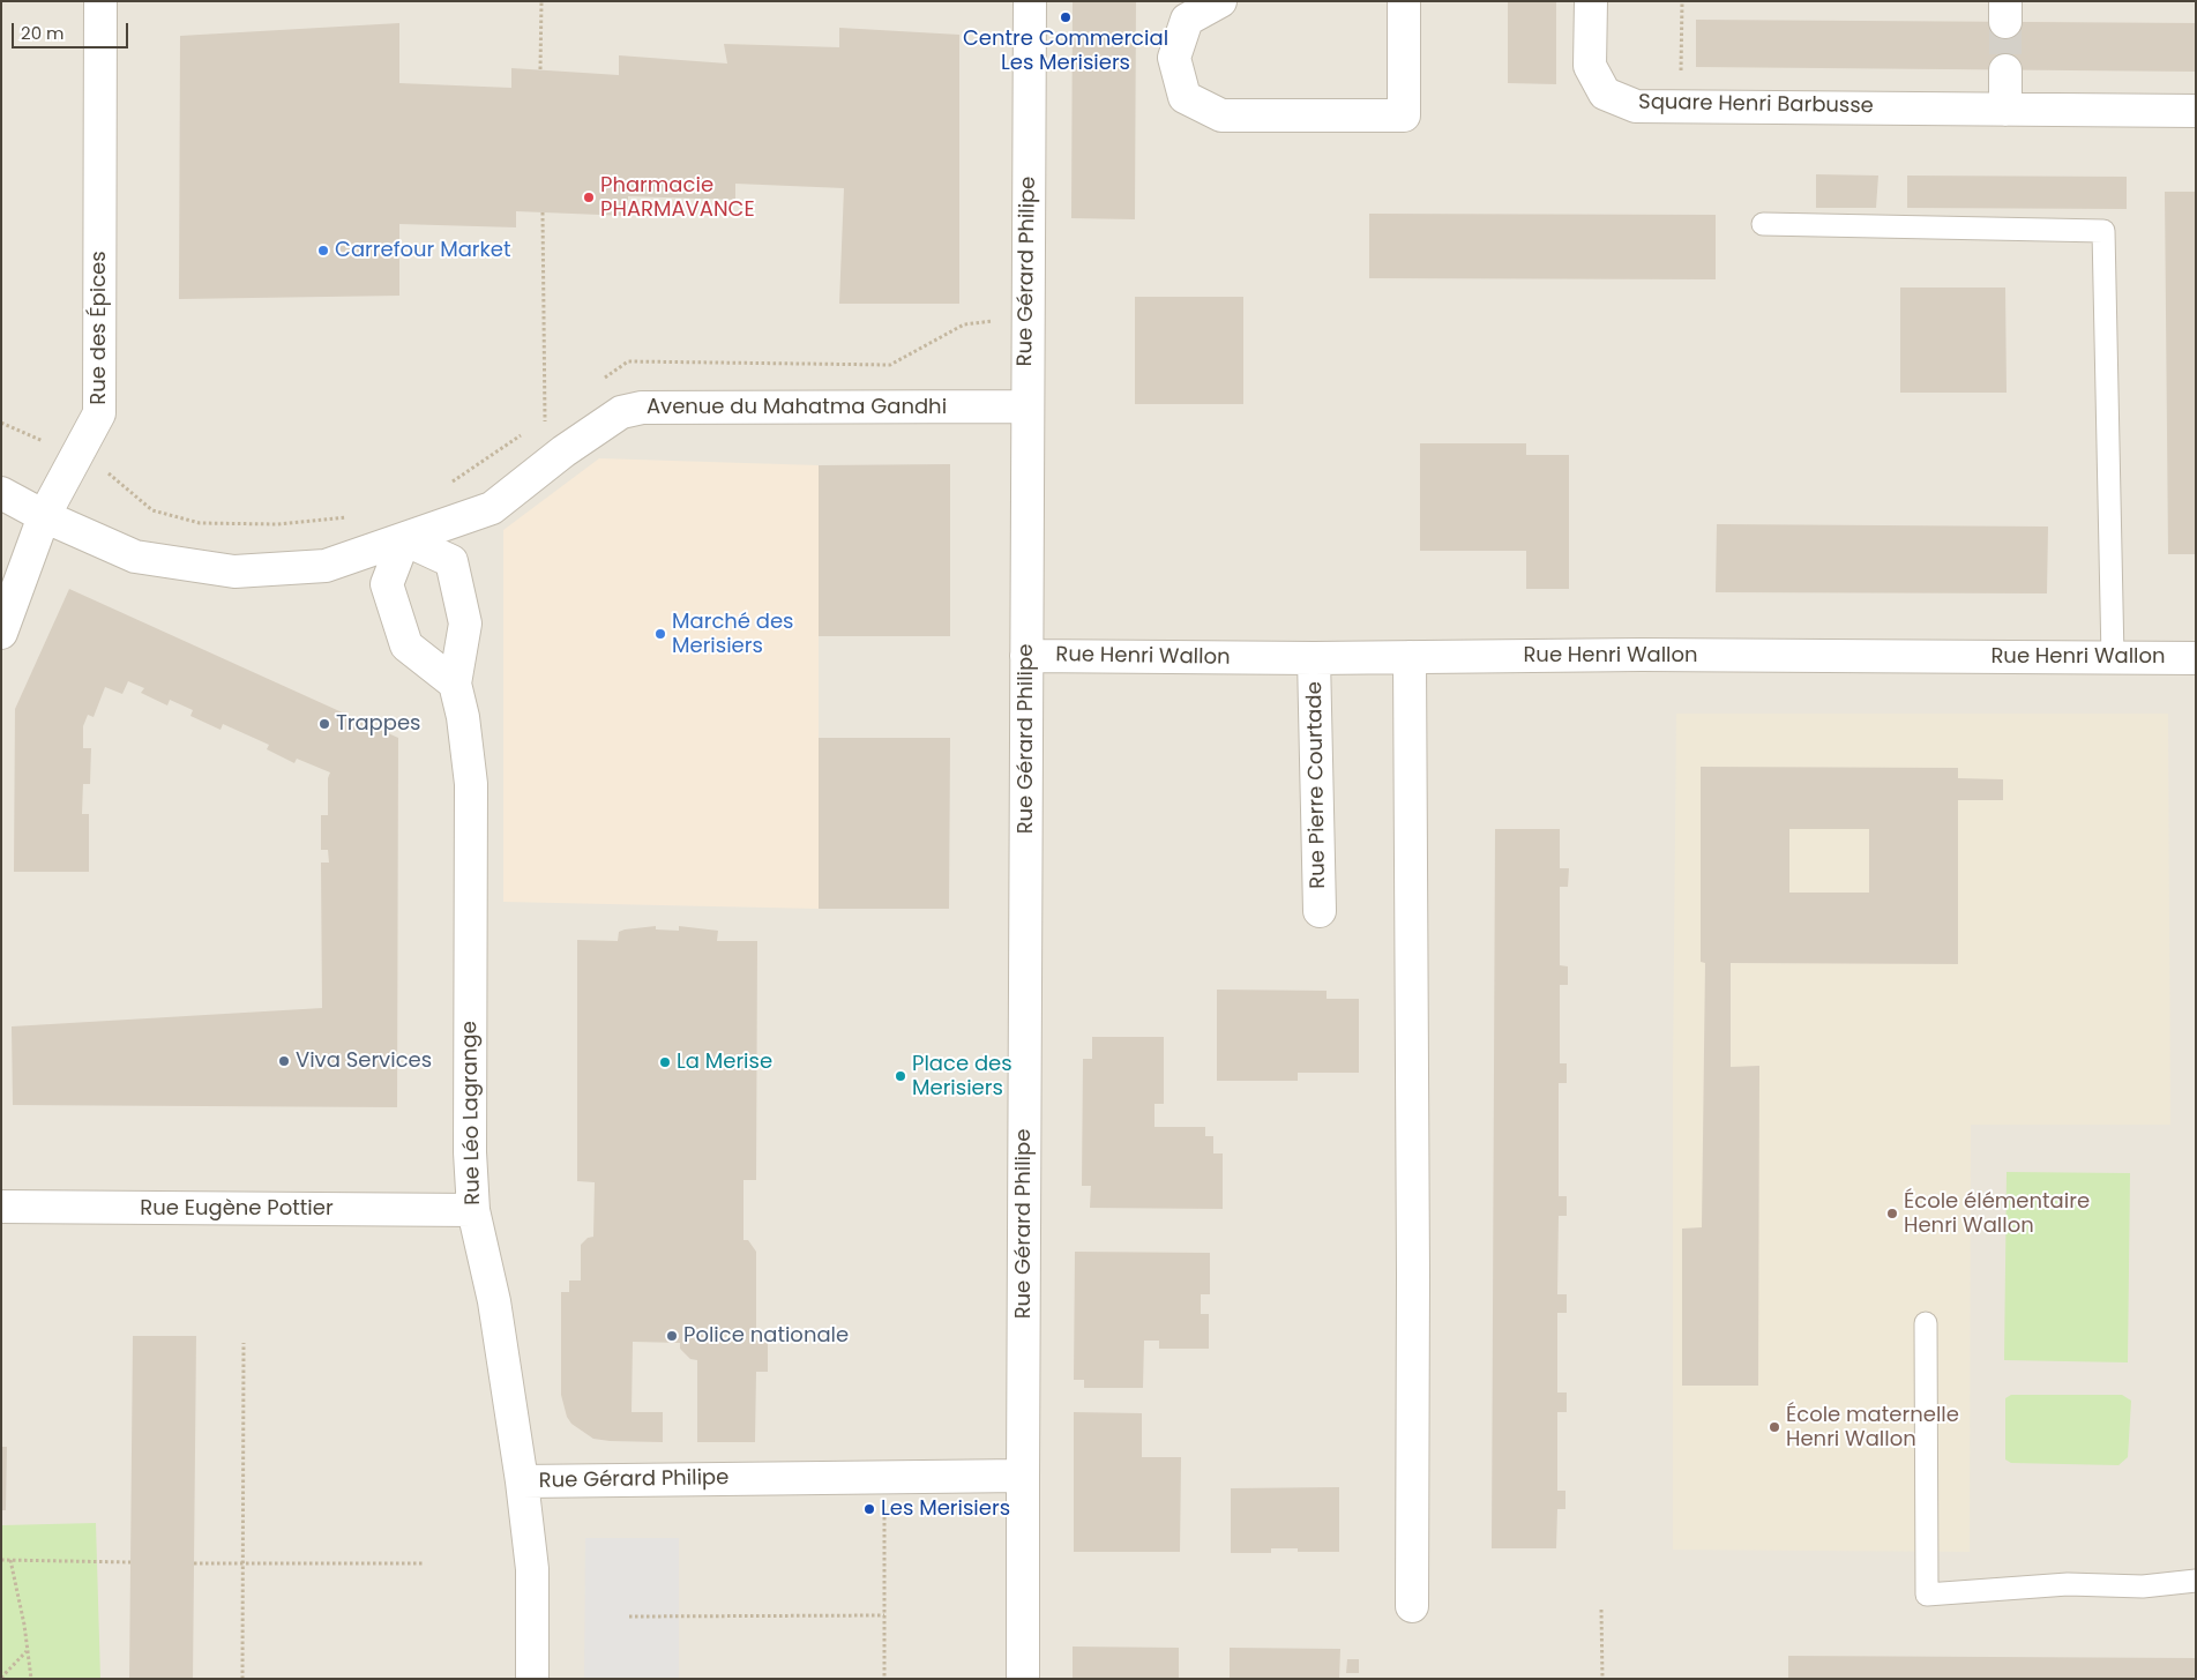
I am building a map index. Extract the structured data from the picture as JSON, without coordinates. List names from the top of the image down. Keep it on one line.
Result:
{"streets":{"street":["Square Henri Barbusse","Rue Gérard Philipe","Rue des Épices","Avenue du Mahatma Gandhi","Rue Henri Wallon","Rue Pierre Courtade","Rue Léo Lagrange","Rue Eugène Pottier"]},"crossings":[["Rue Gérard Philipe","Avenue du Mahatma Gandhi"],["Rue Gérard Philipe","Rue Henri Wallon"],["Rue Gérard Philipe","Rue Léo Lagrange"],["Rue des Épices","Avenue du Mahatma Gandhi"],["Avenue du Mahatma Gandhi","Rue Léo Lagrange"],["Rue Henri Wallon","Rue Pierre Courtade"],["Rue Léo Lagrange","Rue Eugène Pottier"]],"places":["Centre Commercial Les Merisiers","Pharmacie PHARMAVANCE","Carrefour Market","Marché des Merisiers","Trappes","Viva Services","La Merise","Place des Merisiers","École élémentaire Henri Wallon","Police nationale","École maternelle Henri Wallon","Les Merisiers"],"scale_bar":"20 m"}
